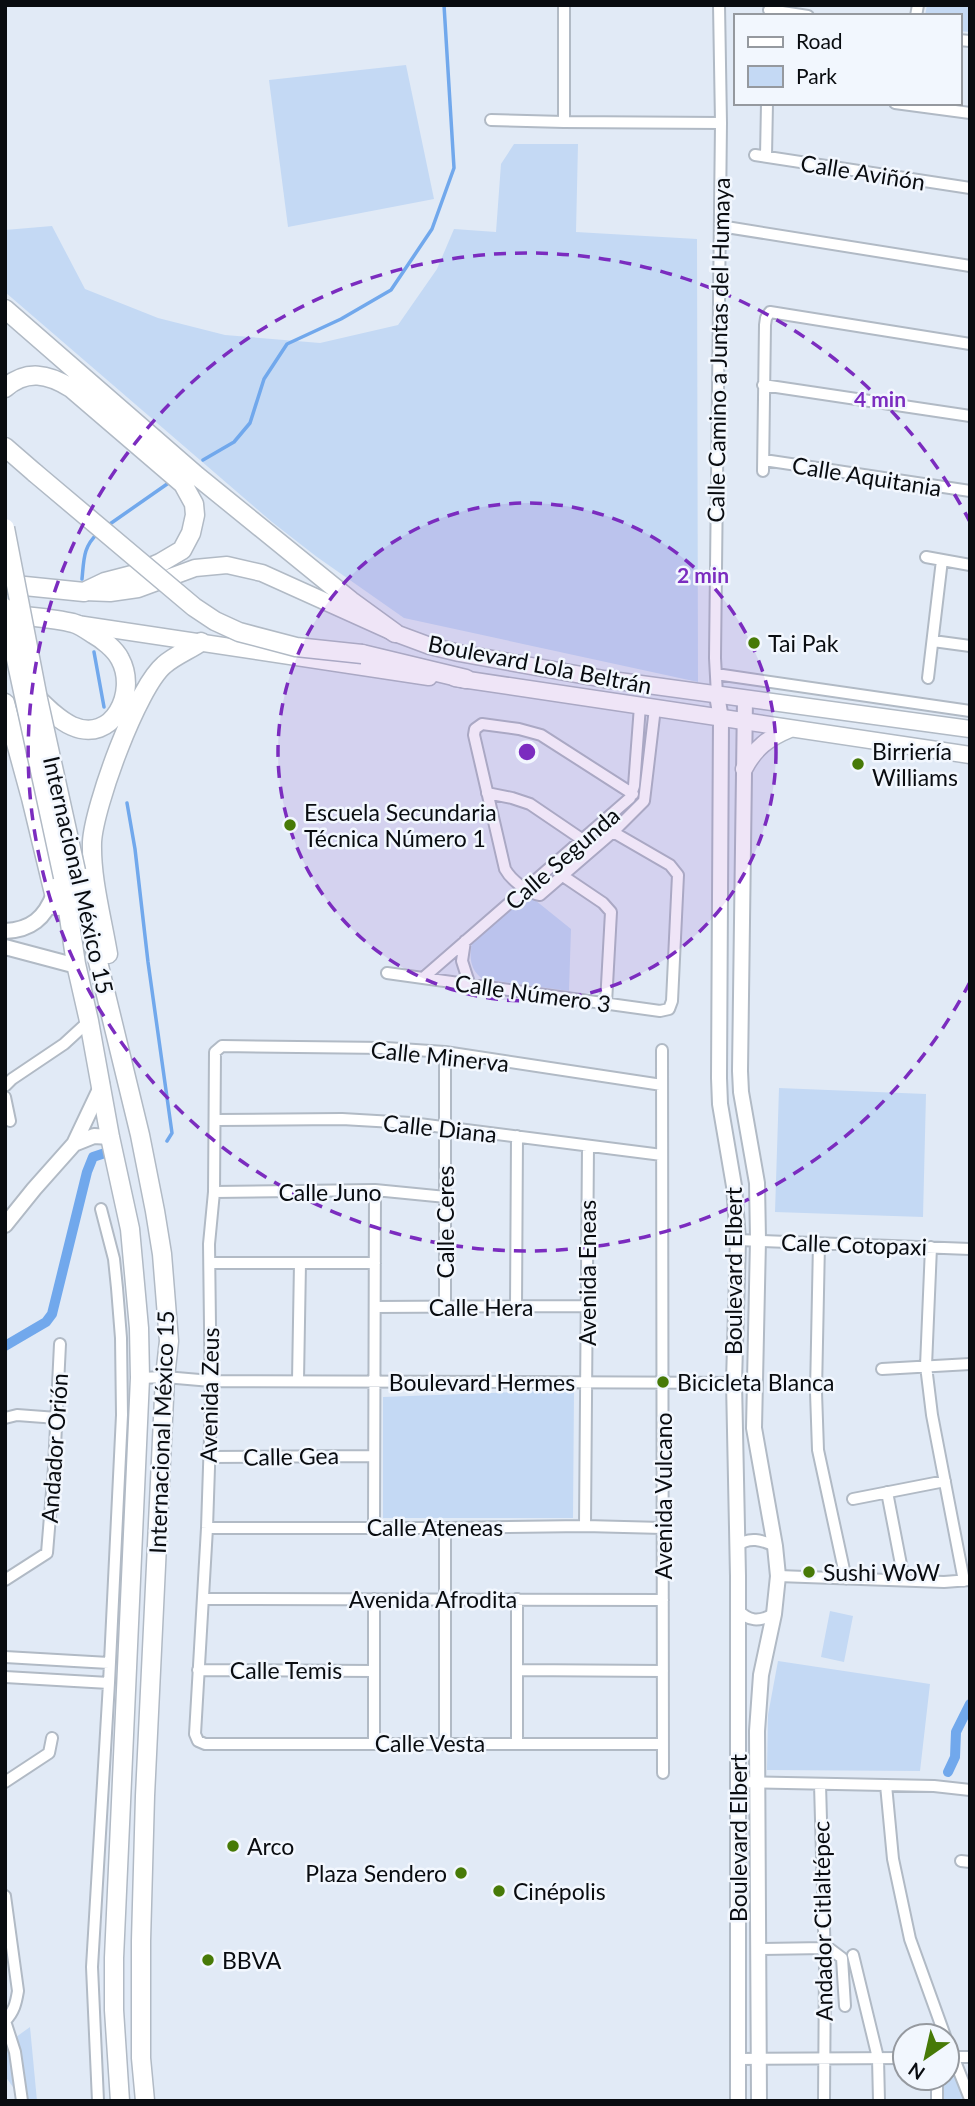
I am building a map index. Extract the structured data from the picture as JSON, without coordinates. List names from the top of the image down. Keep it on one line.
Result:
{"streets":{"main road":["Boulevard Lola Beltrán","Internacional México 15"],"street":["Calle Aviñón","Calle Camino a Juntas del Humaya","Calle Aquitania","Calle Segunda","Calle Número 3","Calle Minerva","Calle Diana","Calle Juno","Calle Ceres","Calle Cotopaxi","Boulevard Elbert","Avenida Eneas","Calle Hera","Boulevard Hermes","Avenida Zeus","Andador Orión","Calle Gea","Avenida Vulcano","Calle Ateneas","Avenida Afrodita","Calle Temis","Calle Vesta","Andador Citlaltépec"]},"crossings":[["Calle Camino a Juntas del Humaya","Boulevard Lola Beltrán"],["Calle Camino a Juntas del Humaya","Boulevard Elbert"],["Boulevard Lola Beltrán","Calle Segunda"],["Boulevard Lola Beltrán","Boulevard Elbert"],["Calle Segunda","Calle Número 3"],["Internacional México 15","Boulevard Hermes"],["Calle Minerva","Calle Ceres"],["Calle Minerva","Avenida Zeus"],["Calle Minerva","Avenida Vulcano"],["Calle Diana","Calle Ceres"],["Calle Diana","Avenida Eneas"],["Calle Diana","Avenida Zeus"],["Calle Diana","Avenida Vulcano"],["Calle Juno","Calle Ceres"],["Calle Juno","Avenida Zeus"],["Calle Ceres","Calle Hera"],["Calle Cotopaxi","Boulevard Elbert"],["Boulevard Elbert","Boulevard Hermes"],["Avenida Eneas","Calle Hera"],["Avenida Eneas","Boulevard Hermes"],["Avenida Eneas","Calle Ateneas"],["Boulevard Hermes","Avenida Zeus"],["Boulevard Hermes","Avenida Vulcano"],["Avenida Zeus","Calle Gea"],["Avenida Zeus","Calle Ateneas"],["Avenida Zeus","Avenida Afrodita"],["Avenida Zeus","Calle Temis"],["Avenida Zeus","Calle Vesta"],["Avenida Vulcano","Calle Ateneas"],["Avenida Vulcano","Avenida Afrodita"],["Avenida Vulcano","Calle Vesta"]],"places":["Tai Pak","Birriería Williams","Escuela Secundaria Técnica Número 1","Bicicleta Blanca","Sushi WoW","Arco","Plaza Sendero","Cinépolis","BBVA"],"legend":["Road","Park"],"north":"bottom left","rings":["4 min","2 min"]}
